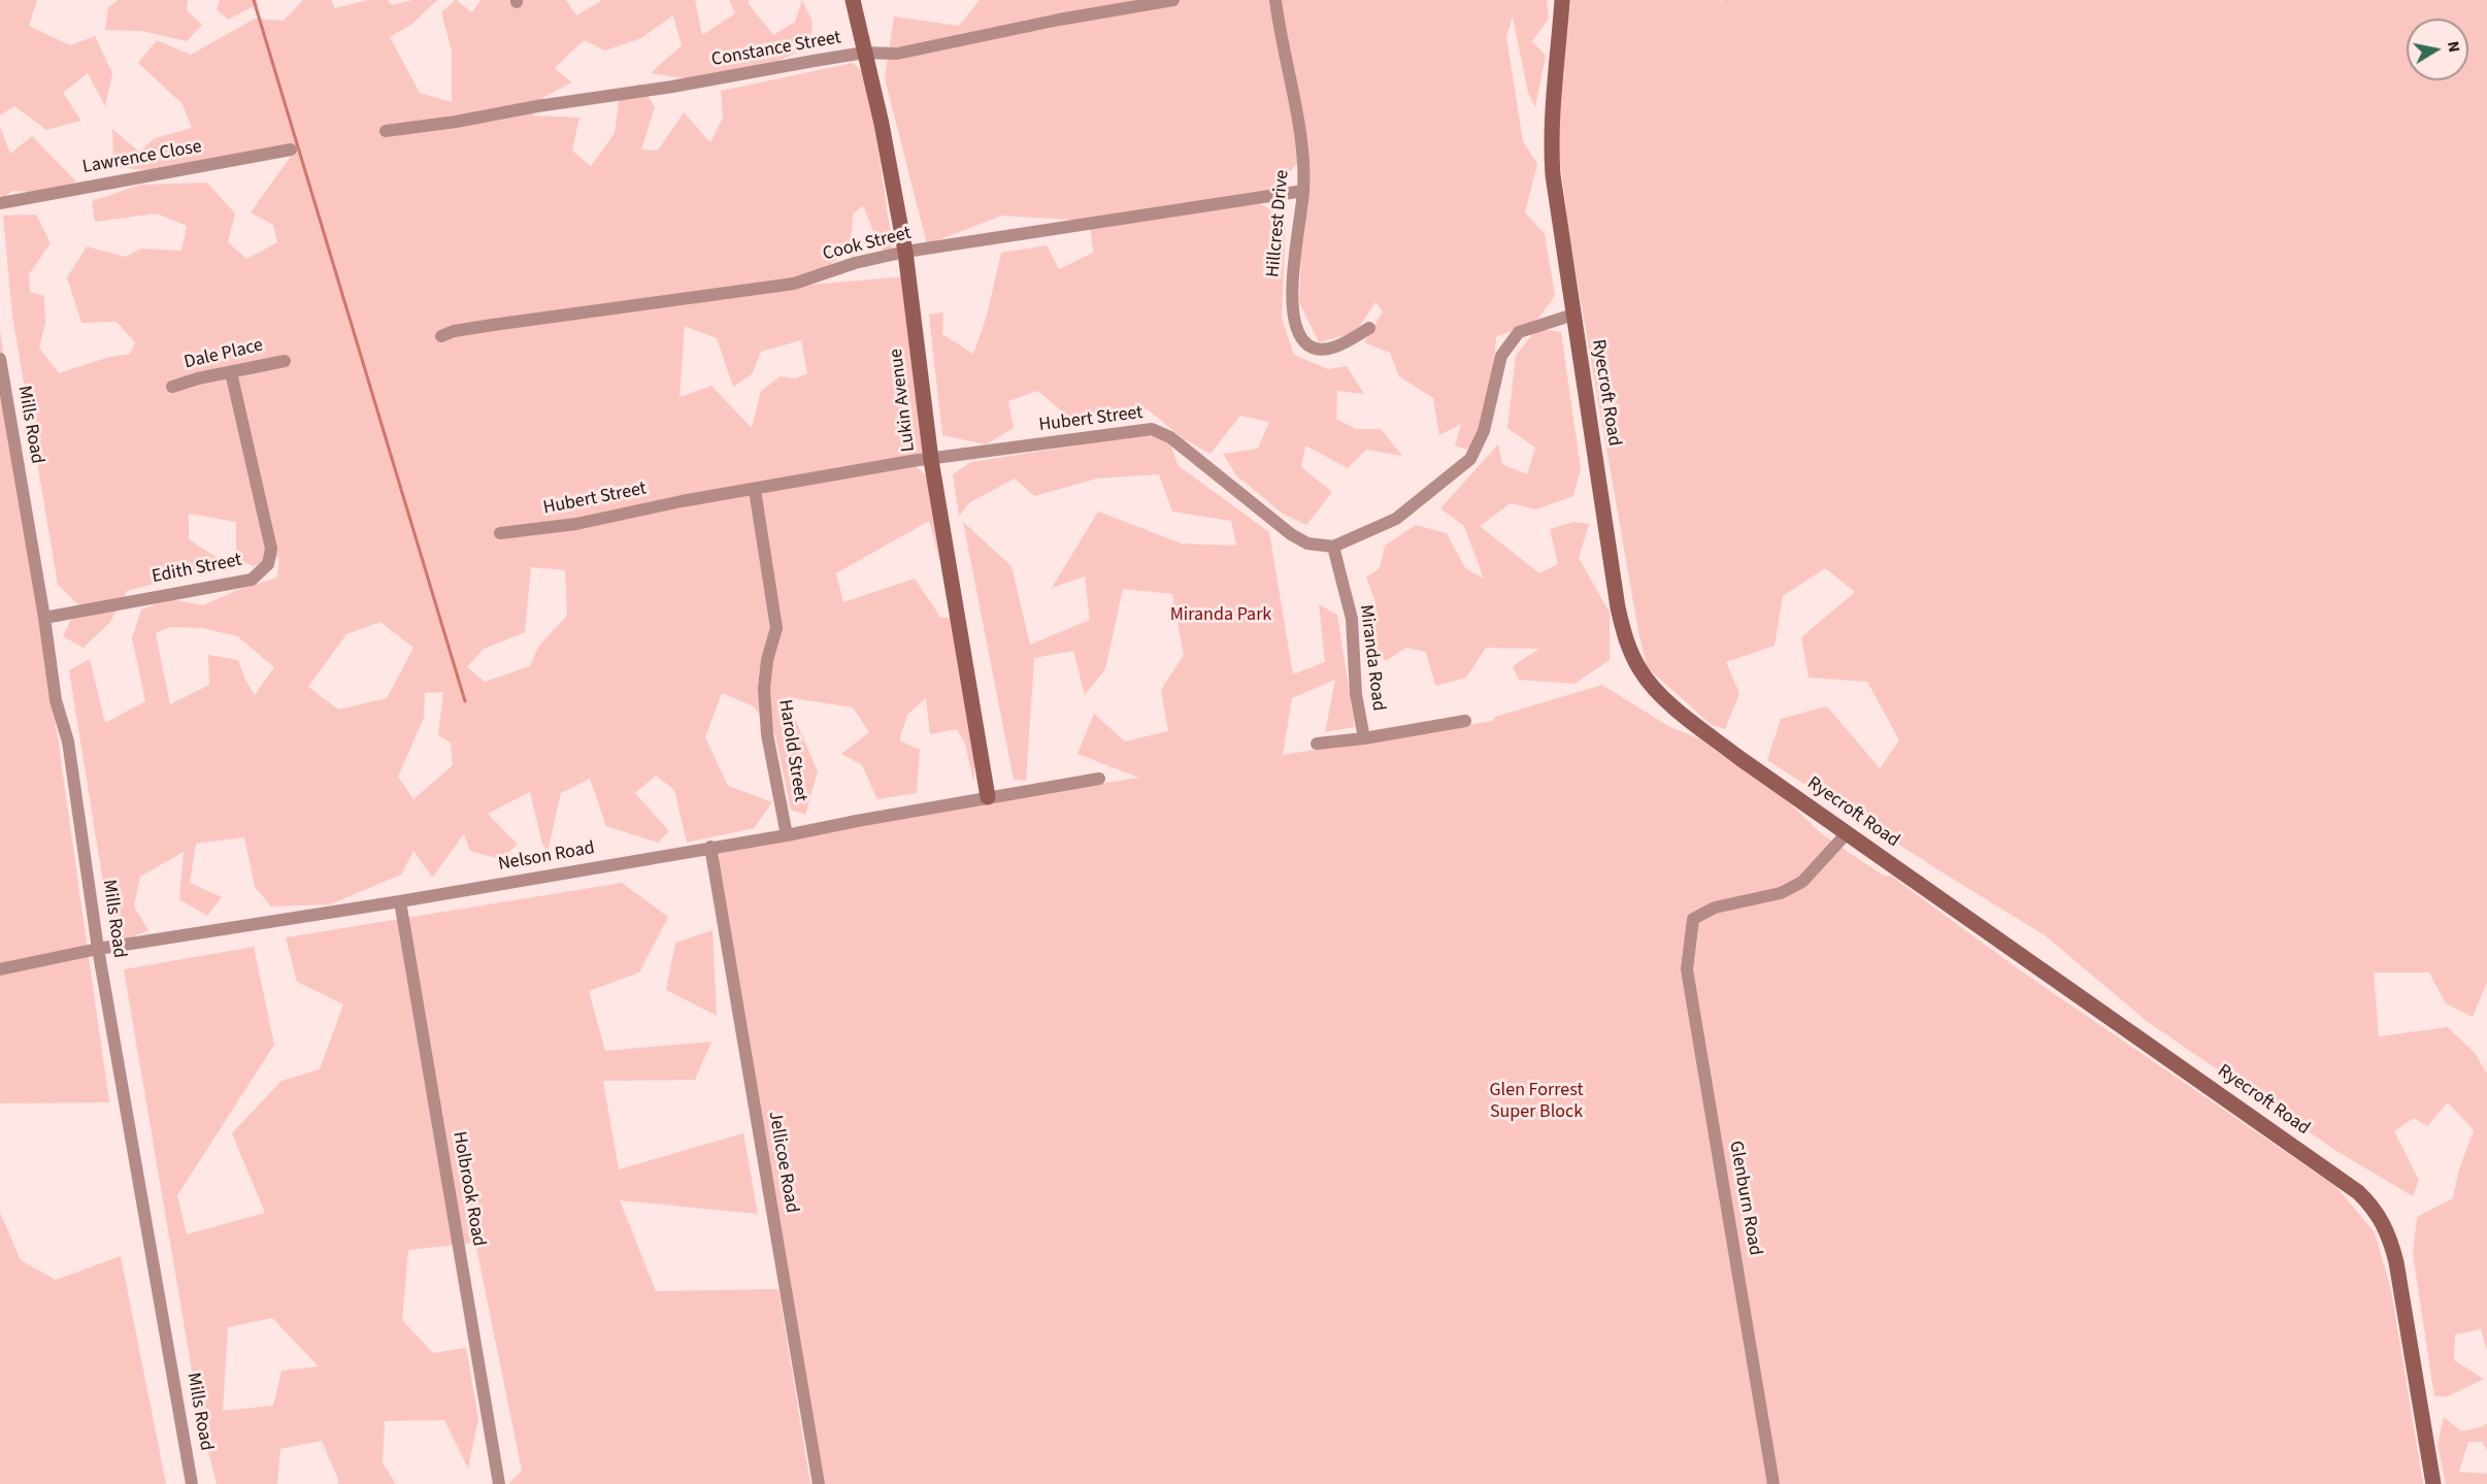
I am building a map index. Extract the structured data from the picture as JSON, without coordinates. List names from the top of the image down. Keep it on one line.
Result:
{"streets":{"street":["Constance Street","Lawrence Close","Hillcrest Drive","Cook Street","Dale Place","Ryecroft Road","Lukin Avenue","Hubert Street","Mills Road","Edith Street","Miranda Road","Harold Street","Nelson Road","Jellicoe Road","Holbrook Road","Glenburn Road"]},"crossings":[["Constance Street","Lukin Avenue"],["Hillcrest Drive","Cook Street"],["Cook Street","Lukin Avenue"],["Dale Place","Edith Street"],["Ryecroft Road","Glenburn Road"],["Lukin Avenue","Hubert Street"],["Lukin Avenue","Nelson Road"],["Hubert Street","Miranda Road"],["Hubert Street","Harold Street"],["Mills Road","Edith Street"],["Mills Road","Nelson Road"],["Harold Street","Nelson Road"],["Nelson Road","Jellicoe Road"],["Nelson Road","Holbrook Road"]],"parks":["Miranda Park","Glen Forrest Super Block"],"north":"right"}
